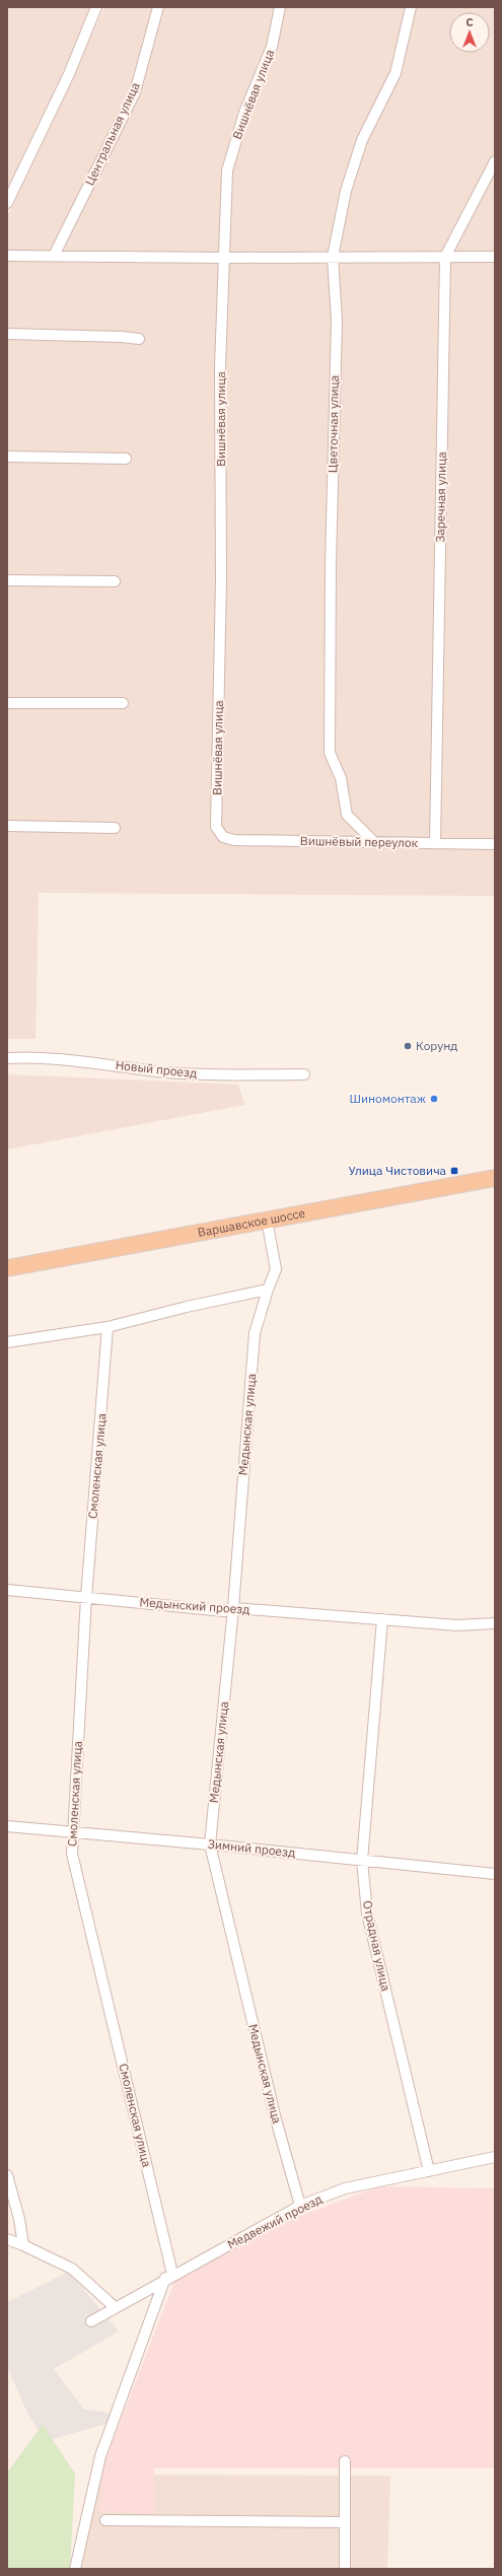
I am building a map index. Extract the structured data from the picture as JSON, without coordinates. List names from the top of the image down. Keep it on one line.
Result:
{"streets":{"main road":["Варшавское шоссе"],"street":["Вишнёвая улица","Центральная улица","Цветочная улица","Заречная улица","Вишнёвый переулок","Новый проезд","Медынская улица","Смоленская улица","Медынский проезд","Зимний проезд","Отрадная улица","Медвежий проезд"]},"crossings":[["Вишнёвая улица","Вишнёвый переулок"],["Цветочная улица","Вишнёвый переулок"],["Заречная улица","Вишнёвый переулок"],["Варшавское шоссе","Медынская улица"],["Медынская улица","Медынский проезд"],["Медынская улица","Зимний проезд"],["Медынская улица","Медвежий проезд"],["Смоленская улица","Медынский проезд"],["Смоленская улица","Зимний проезд"],["Смоленская улица","Медвежий проезд"],["Медынский проезд","Отрадная улица"],["Зимний проезд","Отрадная улица"],["Отрадная улица","Медвежий проезд"]],"places":{"other":["Корунд","Шиномонтаж"],"transit":["Улица Чистовича"]},"north":"top"}
